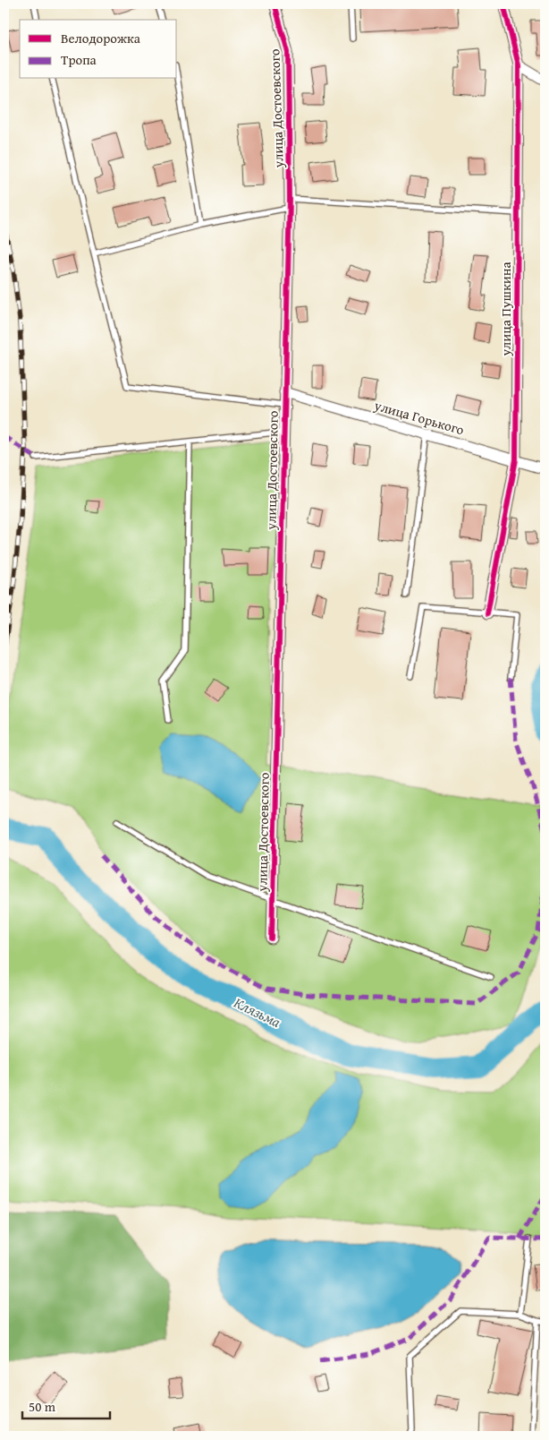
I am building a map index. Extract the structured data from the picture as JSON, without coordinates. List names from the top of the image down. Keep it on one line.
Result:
{"streets":{"street":["улица Достоевского","улица Пушкина","улица Горького"]},"crossings":[["улица Достоевского","улица Горького"],["улица Пушкина","улица Горького"]],"water":["Клязьма"],"legend":["Велодорожка","Тропа"],"scale_bar":"50 m"}
